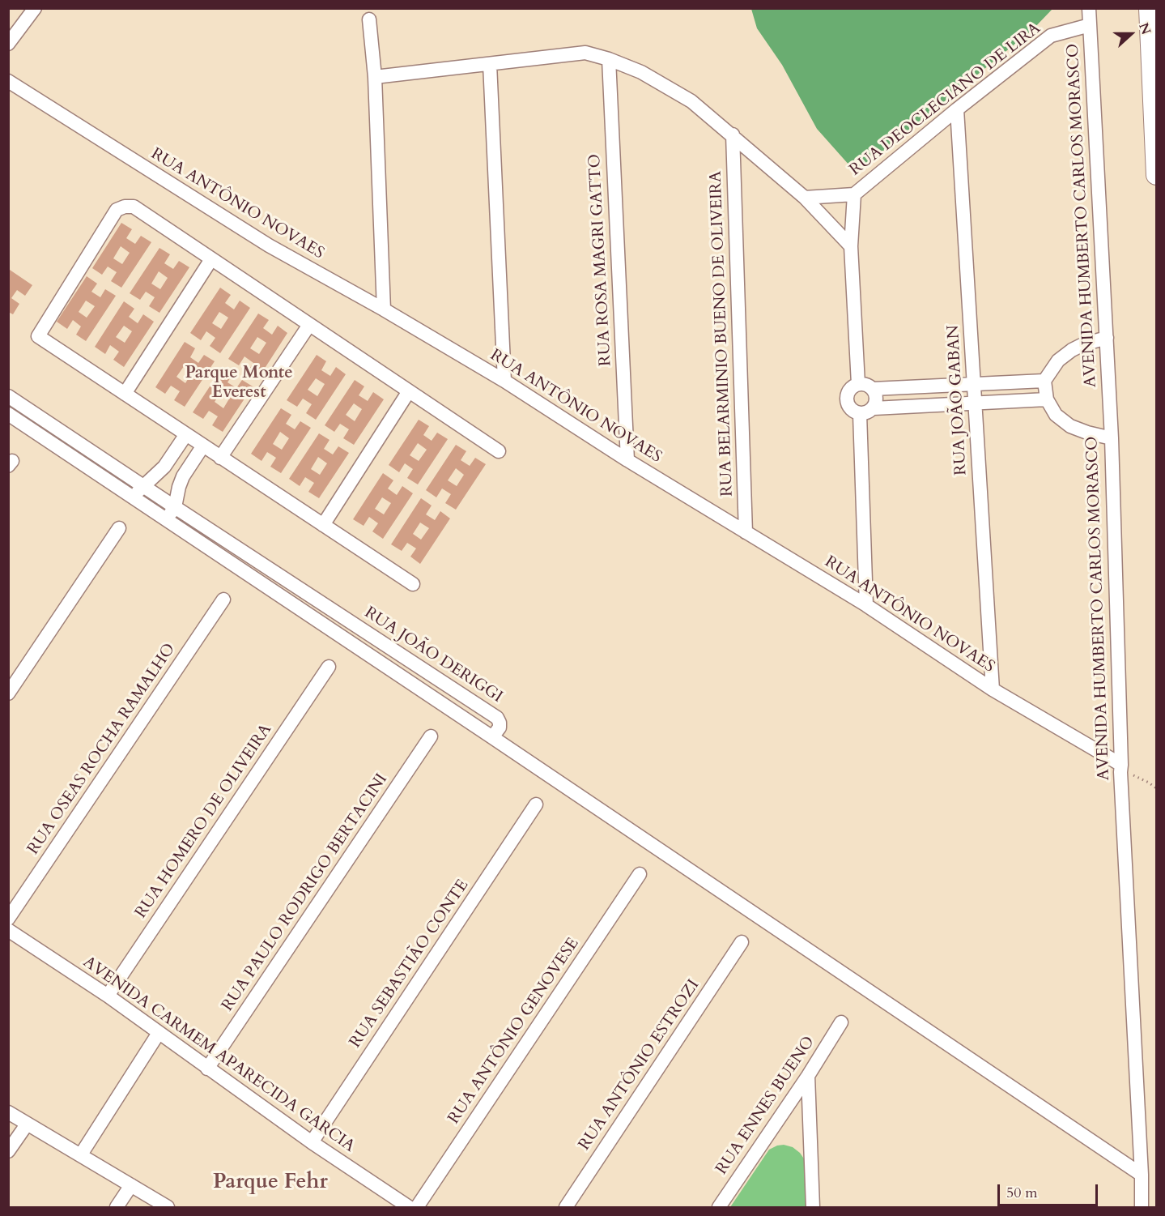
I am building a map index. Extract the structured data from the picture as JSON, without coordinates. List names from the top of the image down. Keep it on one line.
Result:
{"streets":{"street":["RUA DEOCLECIANO DE LIRA","RUA ANTÔNIO NOVAES","AVENIDA HUMBERTO CARLOS MORASCO","RUA ROSA MAGRI GATTO","RUA BELARMINIO BUENO DE OLIVEIRA","RUA JOÃO GABAN","RUA JOÃO DERIGGI","RUA OSEAS ROCHA RAMALHO","RUA HOMERO DE OLIVEIRA","RUA PAULO RODRIGO BERTACINI","RUA SEBASTIÃO CONTE","RUA ANTÔNIO GENOVESE","AVENIDA CARMEM APARECIDA GARCIA","RUA ANTÔNIO ESTROZI","RUA ENNES BUENO"]},"crossings":[["RUA DEOCLECIANO DE LIRA","AVENIDA HUMBERTO CARLOS MORASCO"],["RUA DEOCLECIANO DE LIRA","RUA JOÃO GABAN"],["RUA ANTÔNIO NOVAES","AVENIDA HUMBERTO CARLOS MORASCO"],["RUA ANTÔNIO NOVAES","RUA ROSA MAGRI GATTO"],["RUA ANTÔNIO NOVAES","RUA BELARMINIO BUENO DE OLIVEIRA"],["RUA ANTÔNIO NOVAES","RUA JOÃO GABAN"],["RUA HOMERO DE OLIVEIRA","AVENIDA CARMEM APARECIDA GARCIA"],["RUA PAULO RODRIGO BERTACINI","AVENIDA CARMEM APARECIDA GARCIA"],["RUA SEBASTIÃO CONTE","AVENIDA CARMEM APARECIDA GARCIA"]],"districts":["Parque Monte Everest","Parque Fehr"],"scale_bar":"50 m","north":"right"}
